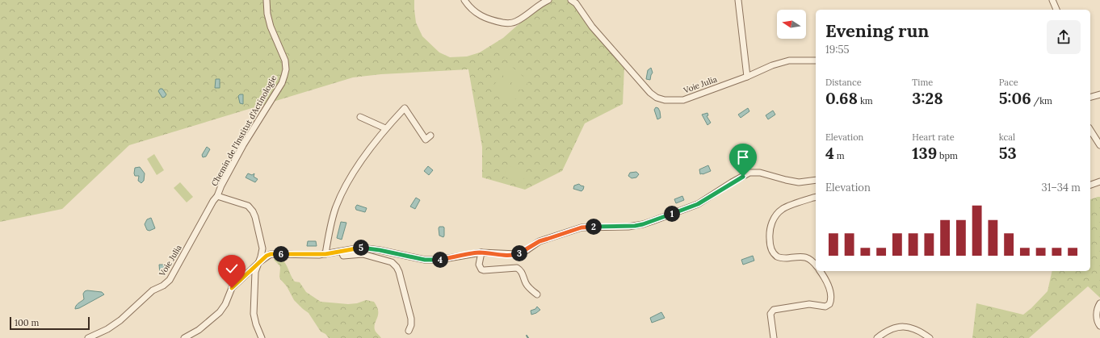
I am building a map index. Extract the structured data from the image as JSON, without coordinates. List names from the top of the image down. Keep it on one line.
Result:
{"streets":{"street":["Voie Julia","Chemin de l'Institut d'Actinologie"]},"crossings":[["Voie Julia","Chemin de l'Institut d'Actinologie"]],"scale_bar":"100 m","north":"left","page":{"heading":["Evening run","19:55"],"stats":[["Distance","0.68 km"],["Time","3:28"],["Pace","5:06 /km"],["Elevation","4 m"],["Heart rate","139 bpm"],["kcal","53"]],"chart":["Elevation","31–34 m"],"pins":["1","2","5","3","6","4"],"scale":"100 m"}}
